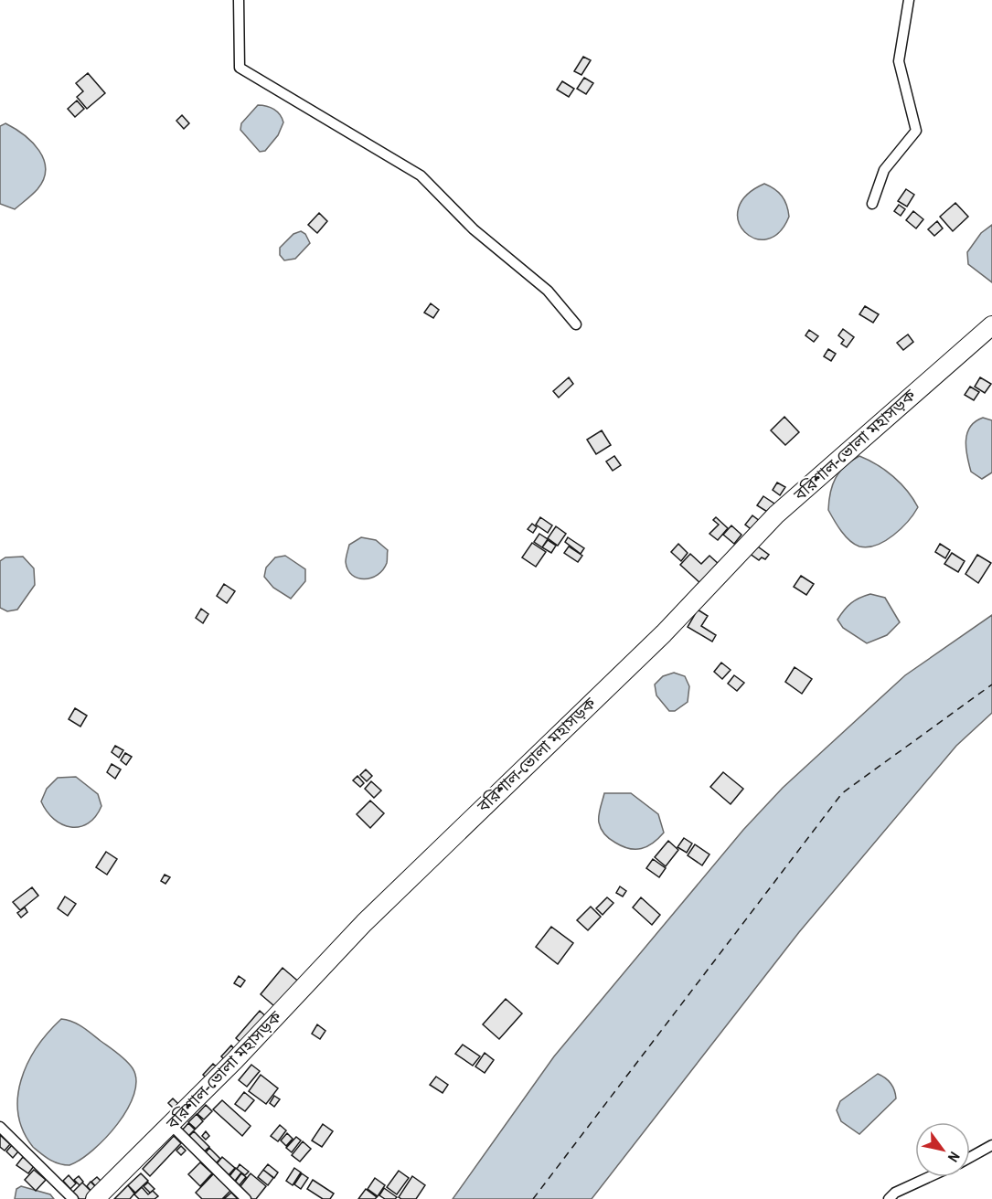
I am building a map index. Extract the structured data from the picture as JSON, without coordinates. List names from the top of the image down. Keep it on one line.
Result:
{"streets":{"highway":["বরিশাল-ভোলা মহাসড়ক"]},"north":"bottom right"}
